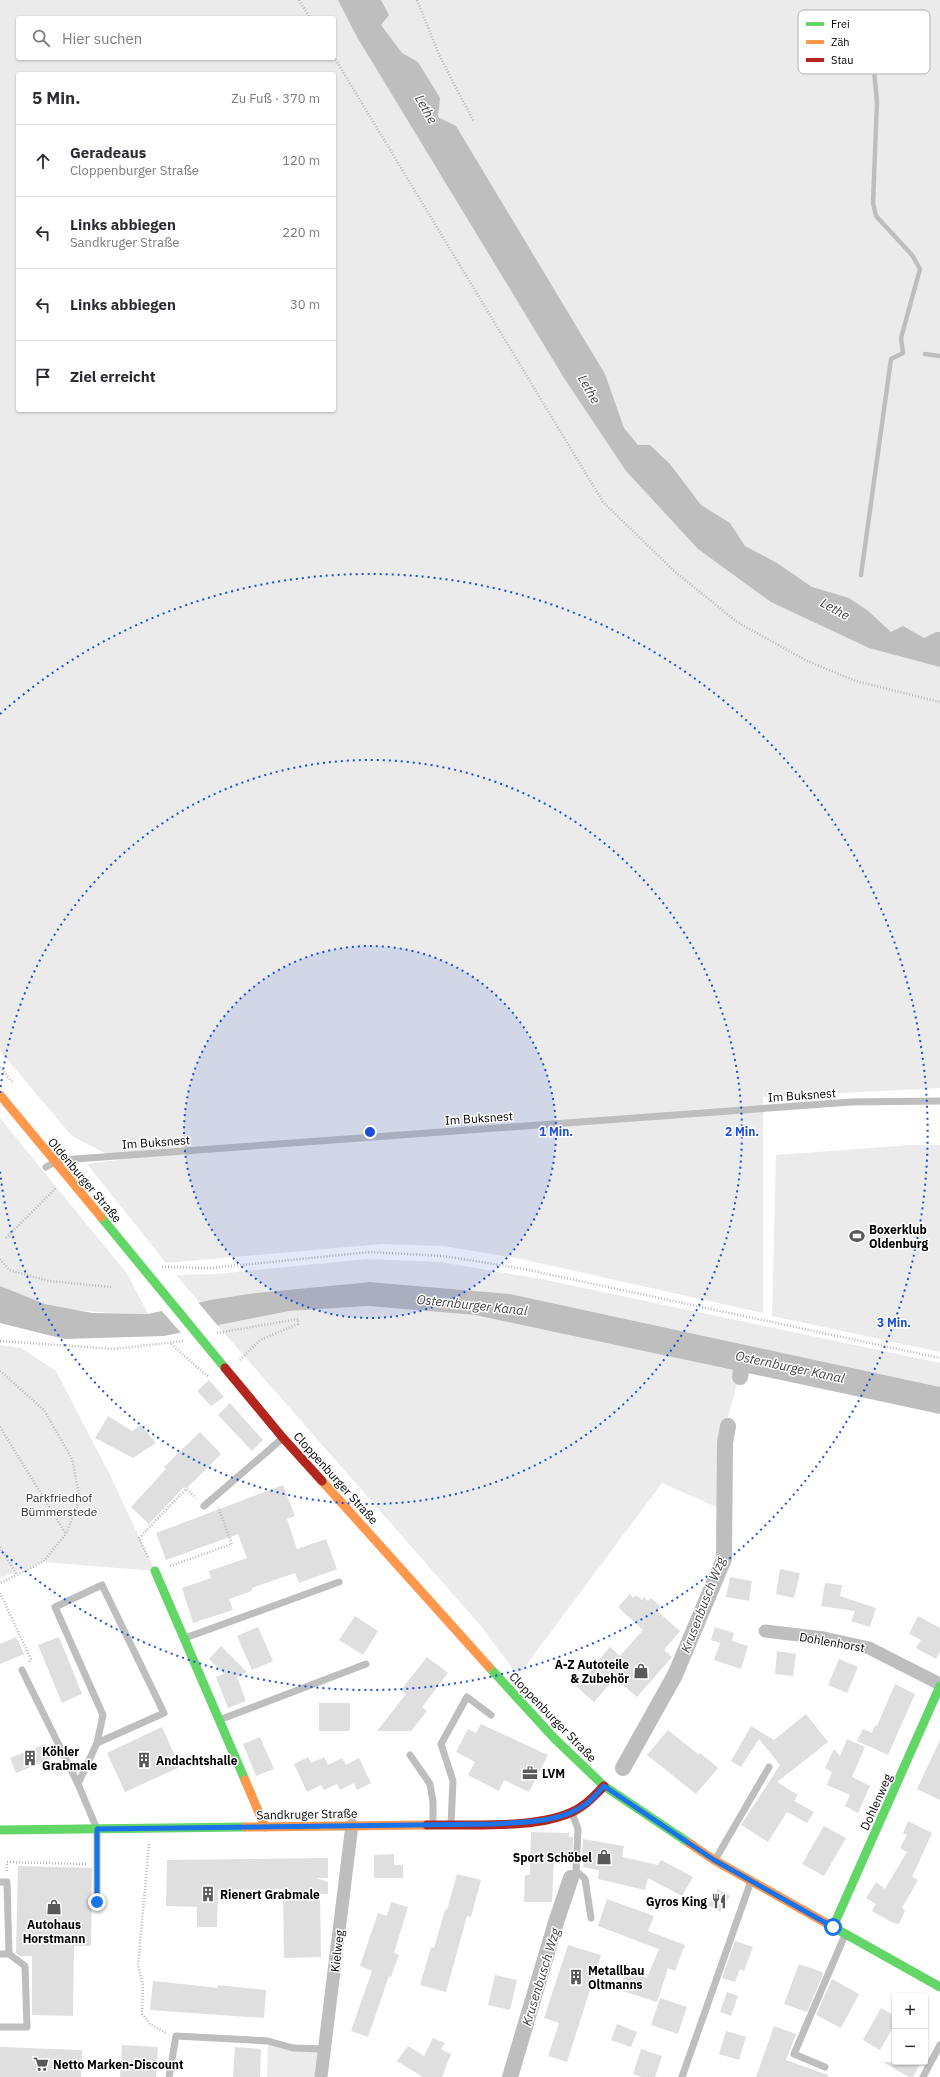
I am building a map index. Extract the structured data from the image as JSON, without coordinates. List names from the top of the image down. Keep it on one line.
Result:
{"streets":{"main road":["Oldenburger Straße","Cloppenburger Straße","Dohlenweg","Sandkruger Straße"],"street":["Dohlenhorst","Kielweg"],"lane":["Im Buksnest"]},"crossings":[["Im Buksnest","Oldenburger Straße"],["Oldenburger Straße","Cloppenburger Straße"],["Cloppenburger Straße","Dohlenweg"],["Cloppenburger Straße","Sandkruger Straße"],["Dohlenhorst","Dohlenweg"],["Sandkruger Straße","Kielweg"]],"water":["Lethe","Osternburger Kanal","Krusenbusch Wzg"],"parks":["Parkfriedhof Bümmerstede"],"places":{"sports":["Boxerklub Oldenburg"],"shop":["A-Z Autoteile & Zubehör","Sport Schöbel","Autohaus Horstmann"],"building":["Köhler Grabmale","Andachtshalle","Rienert Grabmale","Metallbau Oltmanns"],"office":["LVM"],"restaurant":["Gyros King"],"supermarket":["Netto Marken-Discount"]},"legend":["Frei","Zäh","Stau"],"page":{"search":"Hier suchen","heading":["5 Min.","Zu Fuß · 370 m"],"list":[["Geradeaus","Cloppenburger Straße","120 m"],["Links abbiegen","Sandkruger Straße","220 m"],["Links abbiegen","30 m"],"Ziel erreicht"],"map_buttons":["+","−"]},"rings":["1 Min.","2 Min.","3 Min."]}
